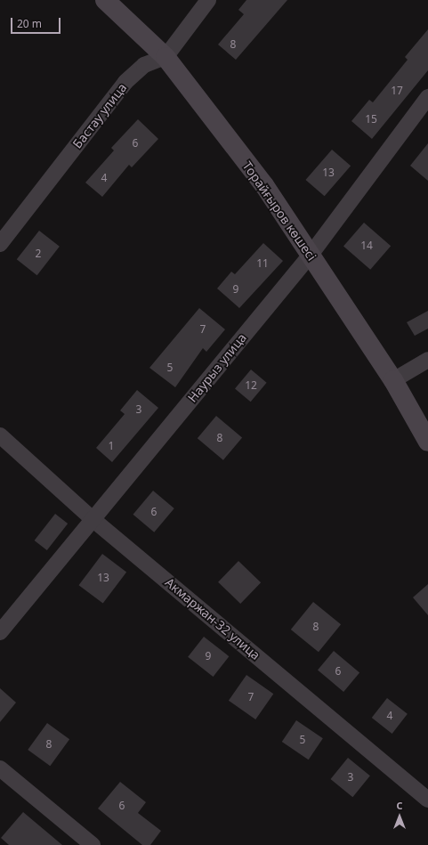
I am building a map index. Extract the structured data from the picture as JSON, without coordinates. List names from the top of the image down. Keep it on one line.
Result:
{"streets":{"street":["Бастау улица","Торайғыров көшесі","Наурыз улица","Акмаржан-32 улица"]},"crossings":[["Бастау улица","Торайғыров көшесі"],["Торайғыров көшесі","Наурыз улица"],["Наурыз улица","Акмаржан-32 улица"]],"house_numbers":["8","17","15","6","13","4","14","2","11","9","7","5","12","3","8","1","6","13","8","9","6","7","4","5","8","3","6"],"scale_bar":"20 m","north":"top"}
